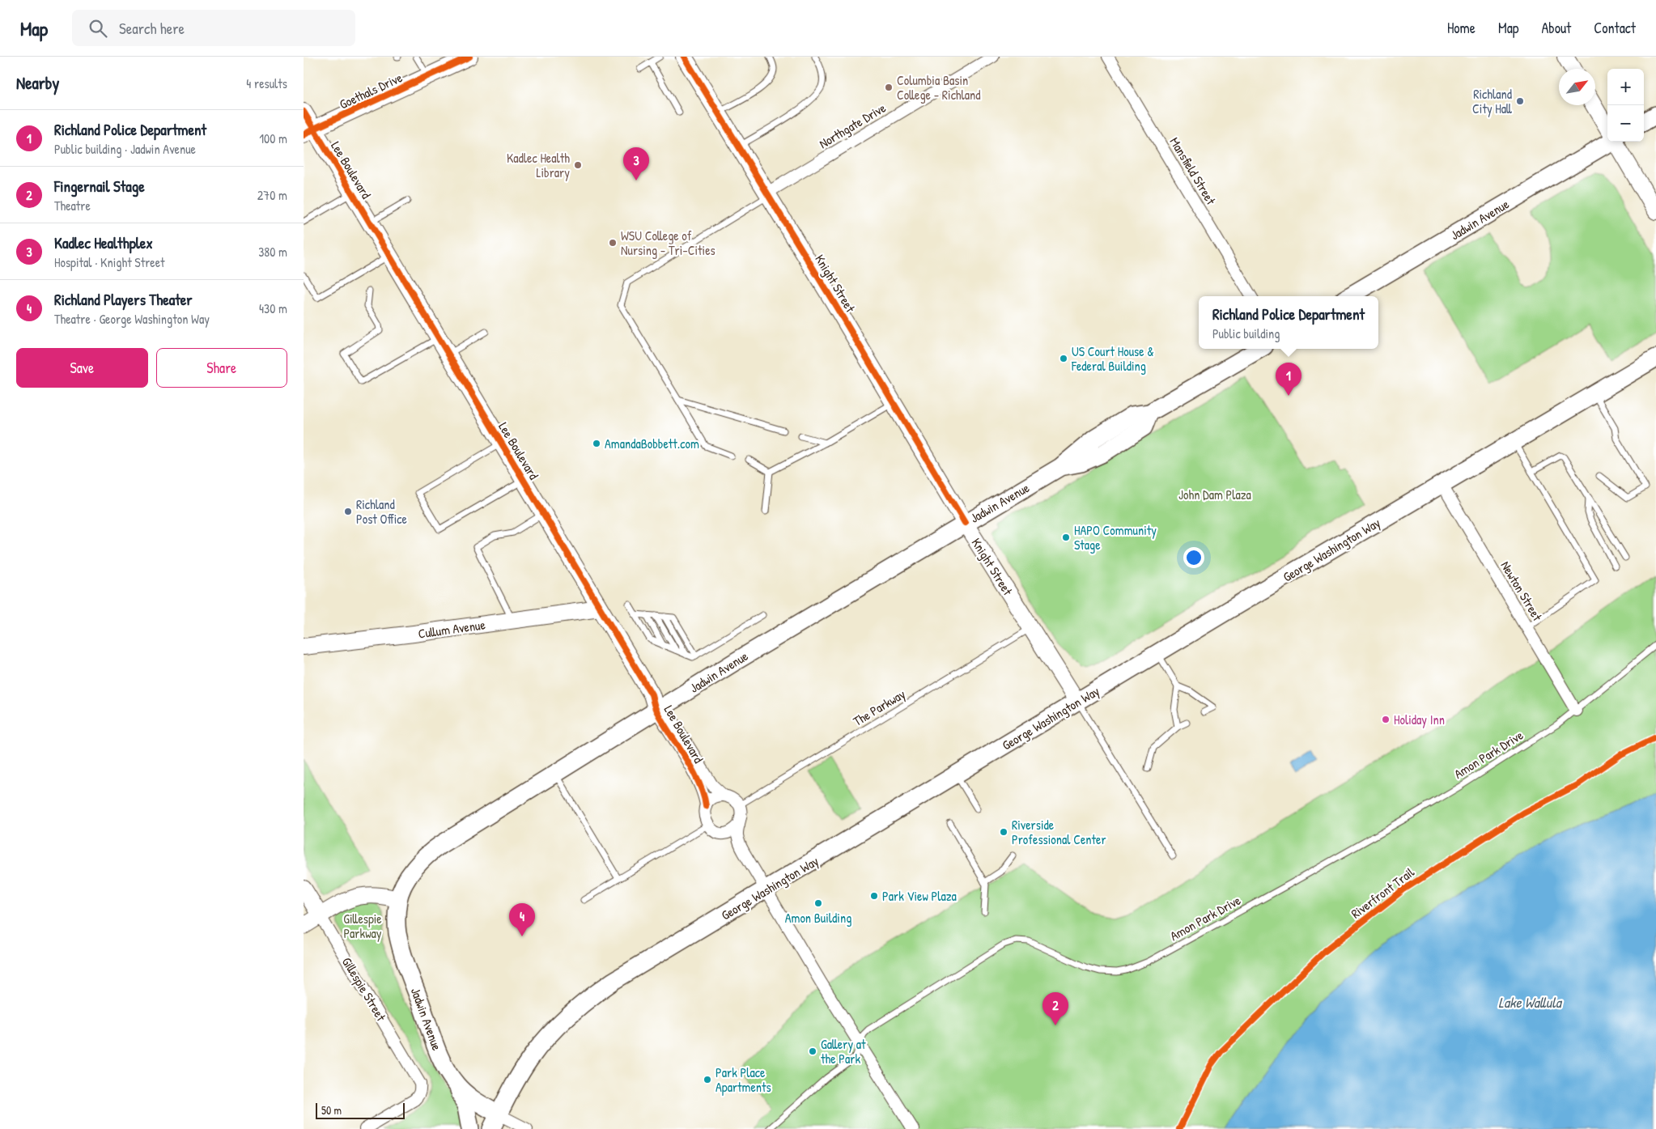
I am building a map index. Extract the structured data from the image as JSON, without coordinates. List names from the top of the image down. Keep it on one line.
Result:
{"streets":{"main road":["Jadwin Avenue","George Washington Way"],"street":["Goethals Drive","Northgate Drive","Lee Boulevard","Mansfield Street","Knight Street","Newton Street","Cullum Avenue","Gillespie Street"],"lane":["The Parkway","Amon Park Drive"],"cycle path":["Riverfront Trail"]},"crossings":[["Goethals Drive","Lee Boulevard"],["Northgate Drive","Knight Street"],["Lee Boulevard","Jadwin Avenue"],["Lee Boulevard","Cullum Avenue"],["Lee Boulevard","The Parkway"],["Jadwin Avenue","Knight Street"],["Jadwin Avenue","George Washington Way"],["Knight Street","George Washington Way"],["Knight Street","The Parkway"],["George Washington Way","Newton Street"],["Newton Street","Amon Park Drive"]],"water":["Lake Wallula"],"parks":["John Dam Plaza","Gillespie Parkway"],"places":["Columbia Basin College - Richland","Richland City Hall","Kadlec Health Library","WSU College of Nursing - Tri-Cities","US Court House & Federal Building","AmandaBobbett.com","Richland Post Office","HAPO Community Stage","Holiday Inn","Riverside Professional Center","Park View Plaza","Amon Building","Gallery at the Park","Park Place Apartments"],"scale_bar":"50 m","north":"top right","page":{"header":"Map","search":"Search here","nav":["Home","Map","About","Contact"],"heading":["Nearby","4 results"],"map_buttons":["+","−"],"list":[{"mark":"1","name":"Richland Police Department","note":"Public building · Jadwin Avenue","value":"100 m"},{"mark":"2","name":"Fingernail Stage","note":"Theatre","value":"270 m"},{"mark":"3","name":"Kadlec Healthplex","note":"Hospital · Knight Street","value":"380 m"},{"mark":"4","name":"Richland Players Theater","note":"Theatre · George Washington Way","value":"430 m"}],"pins":["3","1","4","2"],"popup":["Richland Police Department","Public building"],"buttons":["Save","Share"],"scale":"50 m"}}
